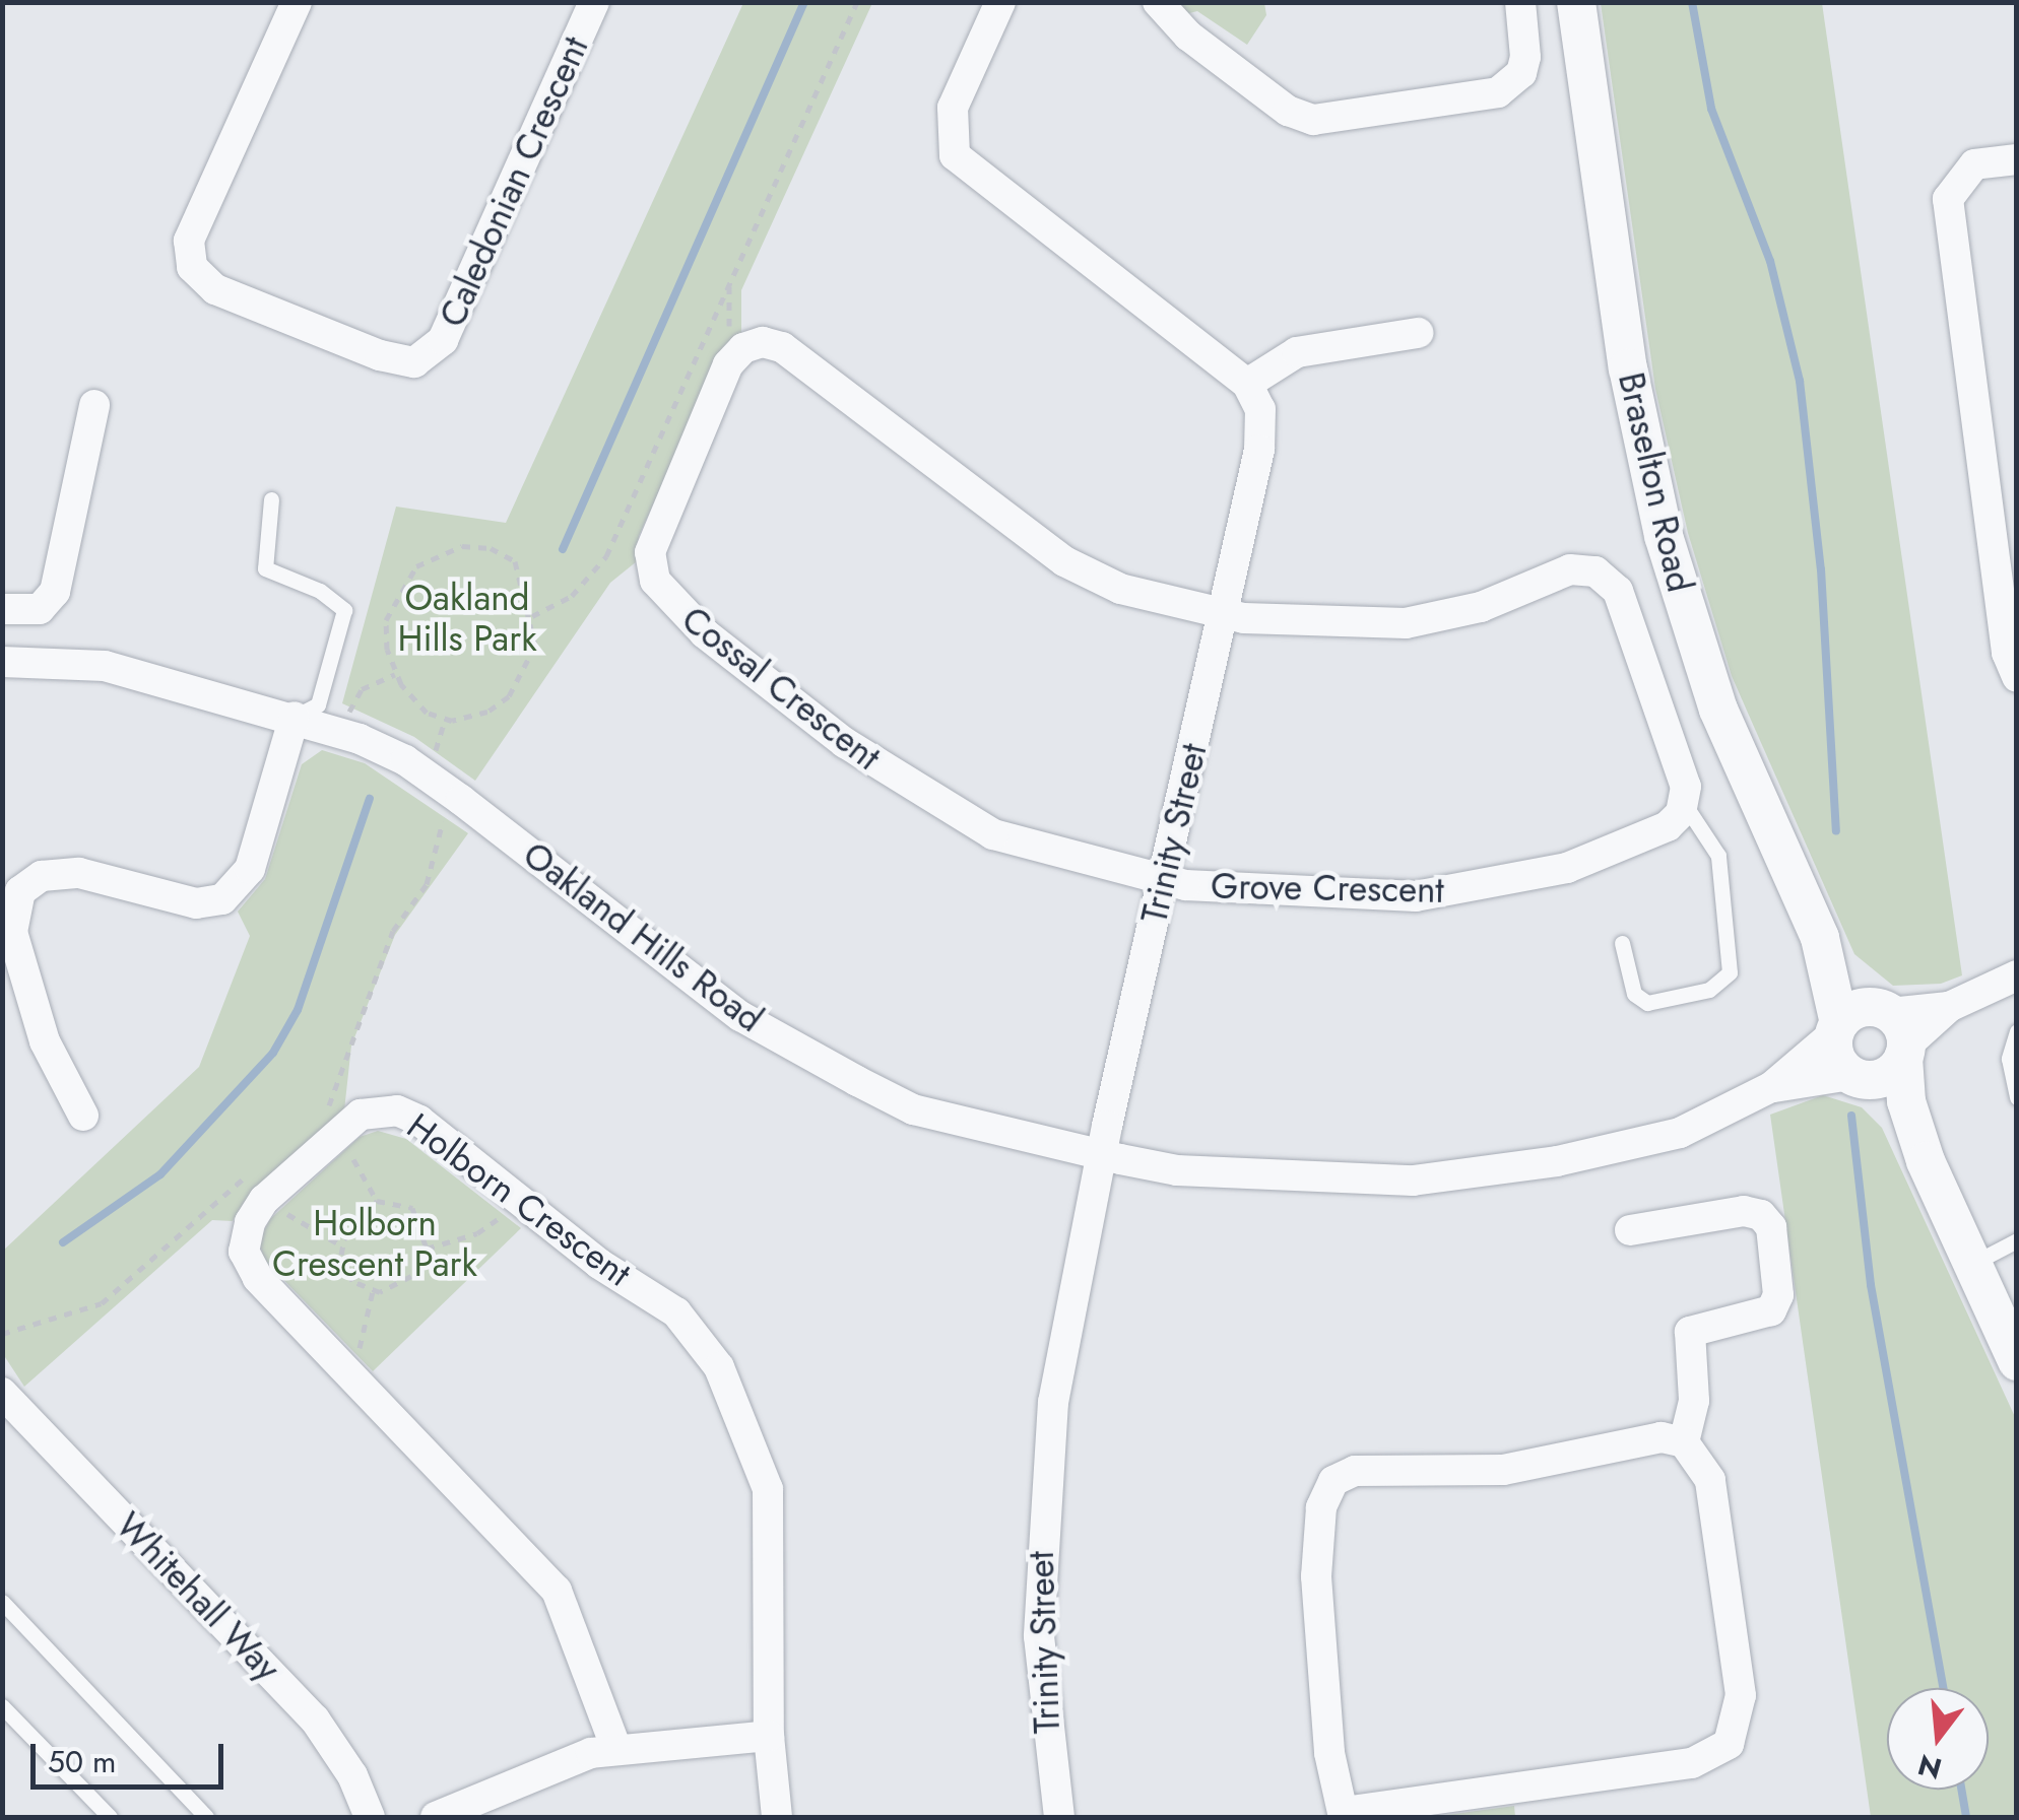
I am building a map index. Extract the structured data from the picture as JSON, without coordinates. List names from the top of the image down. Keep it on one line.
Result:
{"streets":{"street":["Caledonian Crescent","Braselton Road","Cossal Crescent","Trinity Street","Grove Crescent","Oakland Hills Road","Holborn Crescent","Whitehall Way"]},"crossings":[["Braselton Road","Oakland Hills Road"],["Cossal Crescent","Trinity Street"],["Cossal Crescent","Grove Crescent"],["Trinity Street","Grove Crescent"],["Trinity Street","Oakland Hills Road"]],"parks":["Oakland Hills Park","Holborn Crescent Park"],"scale_bar":"50 m","north":"bottom"}
